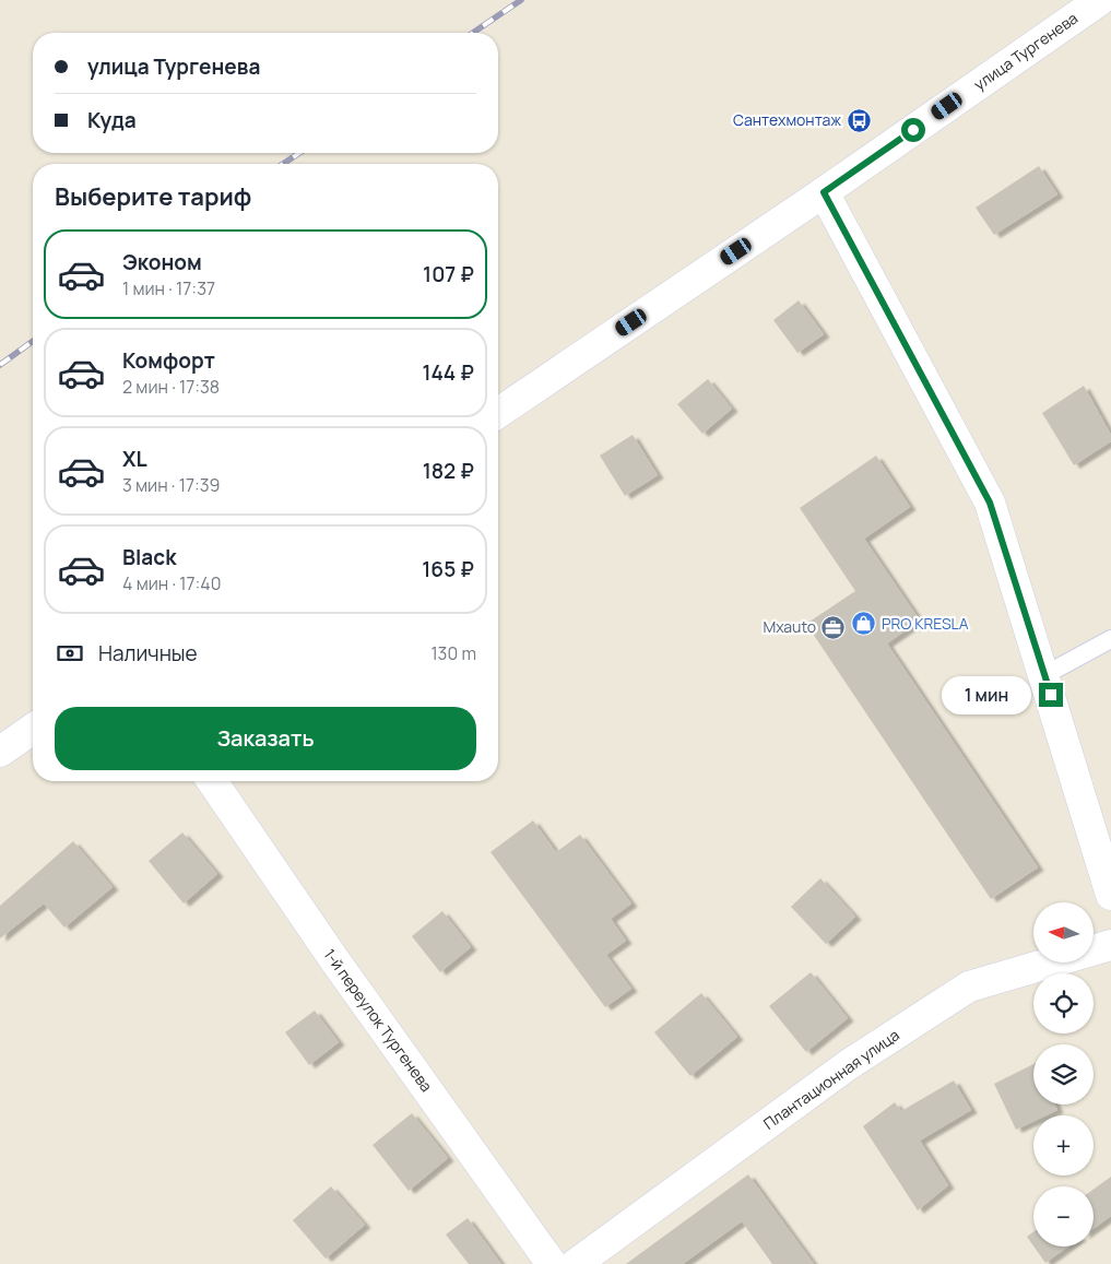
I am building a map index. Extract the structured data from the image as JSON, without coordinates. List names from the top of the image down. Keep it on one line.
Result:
{"streets":{"street":["улица Тургенева","1-й переулок Тургенева","Плантационная улица"]},"places":{"bus stop":["Сантехмонтаж"],"shop":["PRO KRESLA"],"office":["Mxauto"]},"north":"left","page":{"banner":["улица Тургенева","Куда"],"heading":"Выберите тариф","list":[{"name":"Эконом","note":"1 мин · 17:37","value":"107 ₽"},{"name":"Комфорт","note":"2 мин · 17:38","value":"144 ₽"},{"name":"XL","note":"3 мин · 17:39","value":"182 ₽"},{"name":"Black","note":"4 мин · 17:40","value":"165 ₽"}],"pay":["Наличные","130 m"],"bubble":"1 мин","buttons":"Заказать","map_buttons":["+","−"]}}
